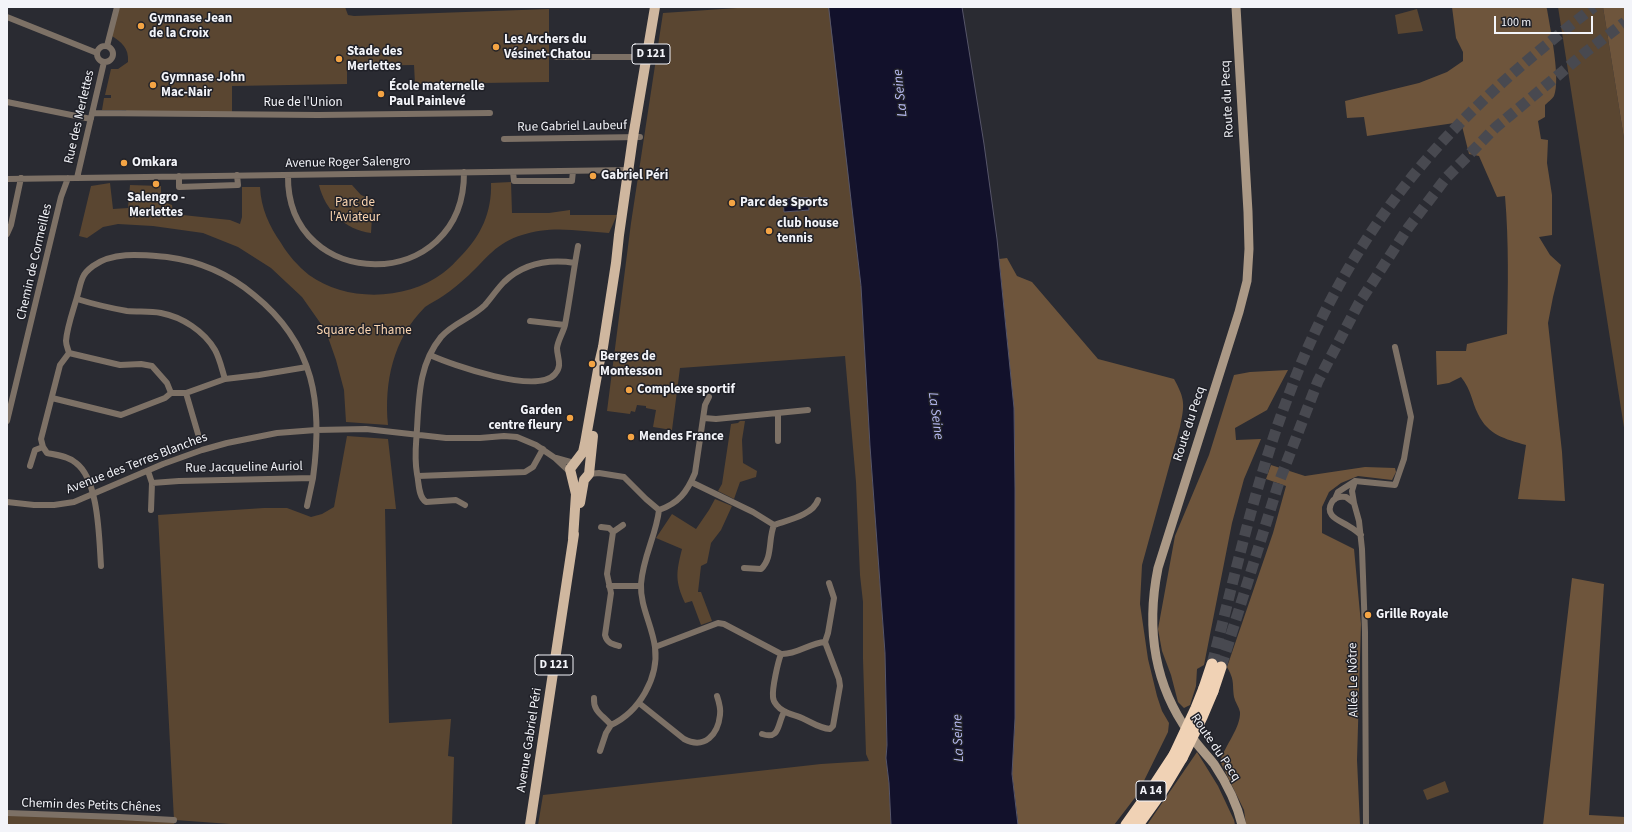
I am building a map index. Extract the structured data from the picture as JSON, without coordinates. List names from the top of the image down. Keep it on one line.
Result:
{"streets":{"highway":["A 14"],"main road":["D 121","Route du Pecq","Avenue Gabriel Péri"],"street":["Rue de l'Union","Rue des Merlettes","Rue Gabriel Laubeuf","Avenue Roger Salengro","Chemin de Cormeilles","Avenue des Terres Blanches","Rue Jacqueline Auriol","Allée Le Nôtre","Chemin des Petits Chênes"]},"crossings":[["Rue de l'Union","Rue des Merlettes"],["Rue des Merlettes","Avenue Roger Salengro"],["Rue Gabriel Laubeuf","Avenue Gabriel Péri"],["Avenue Roger Salengro","Chemin de Cormeilles"],["Avenue Roger Salengro","Avenue Gabriel Péri"],["Avenue des Terres Blanches","Rue Jacqueline Auriol"],["Avenue des Terres Blanches","Avenue Gabriel Péri"]],"water":["La Seine"],"parks":["Parc de l'Aviateur","Square de Thame"],"places":["Gymnase Jean de la Croix","Les Archers du Vésinet-Chatou","Stade des Merlettes","Gymnase John Mac-Nair","École maternelle Paul Painlevé","Omkara","Gabriel Péri","Salengro - Merlettes","Parc des Sports","club house tennis","Berges de Montesson","Complexe sportif","Garden centre fleury","Mendes France","Grille Royale"],"scale_bar":"100 m"}
